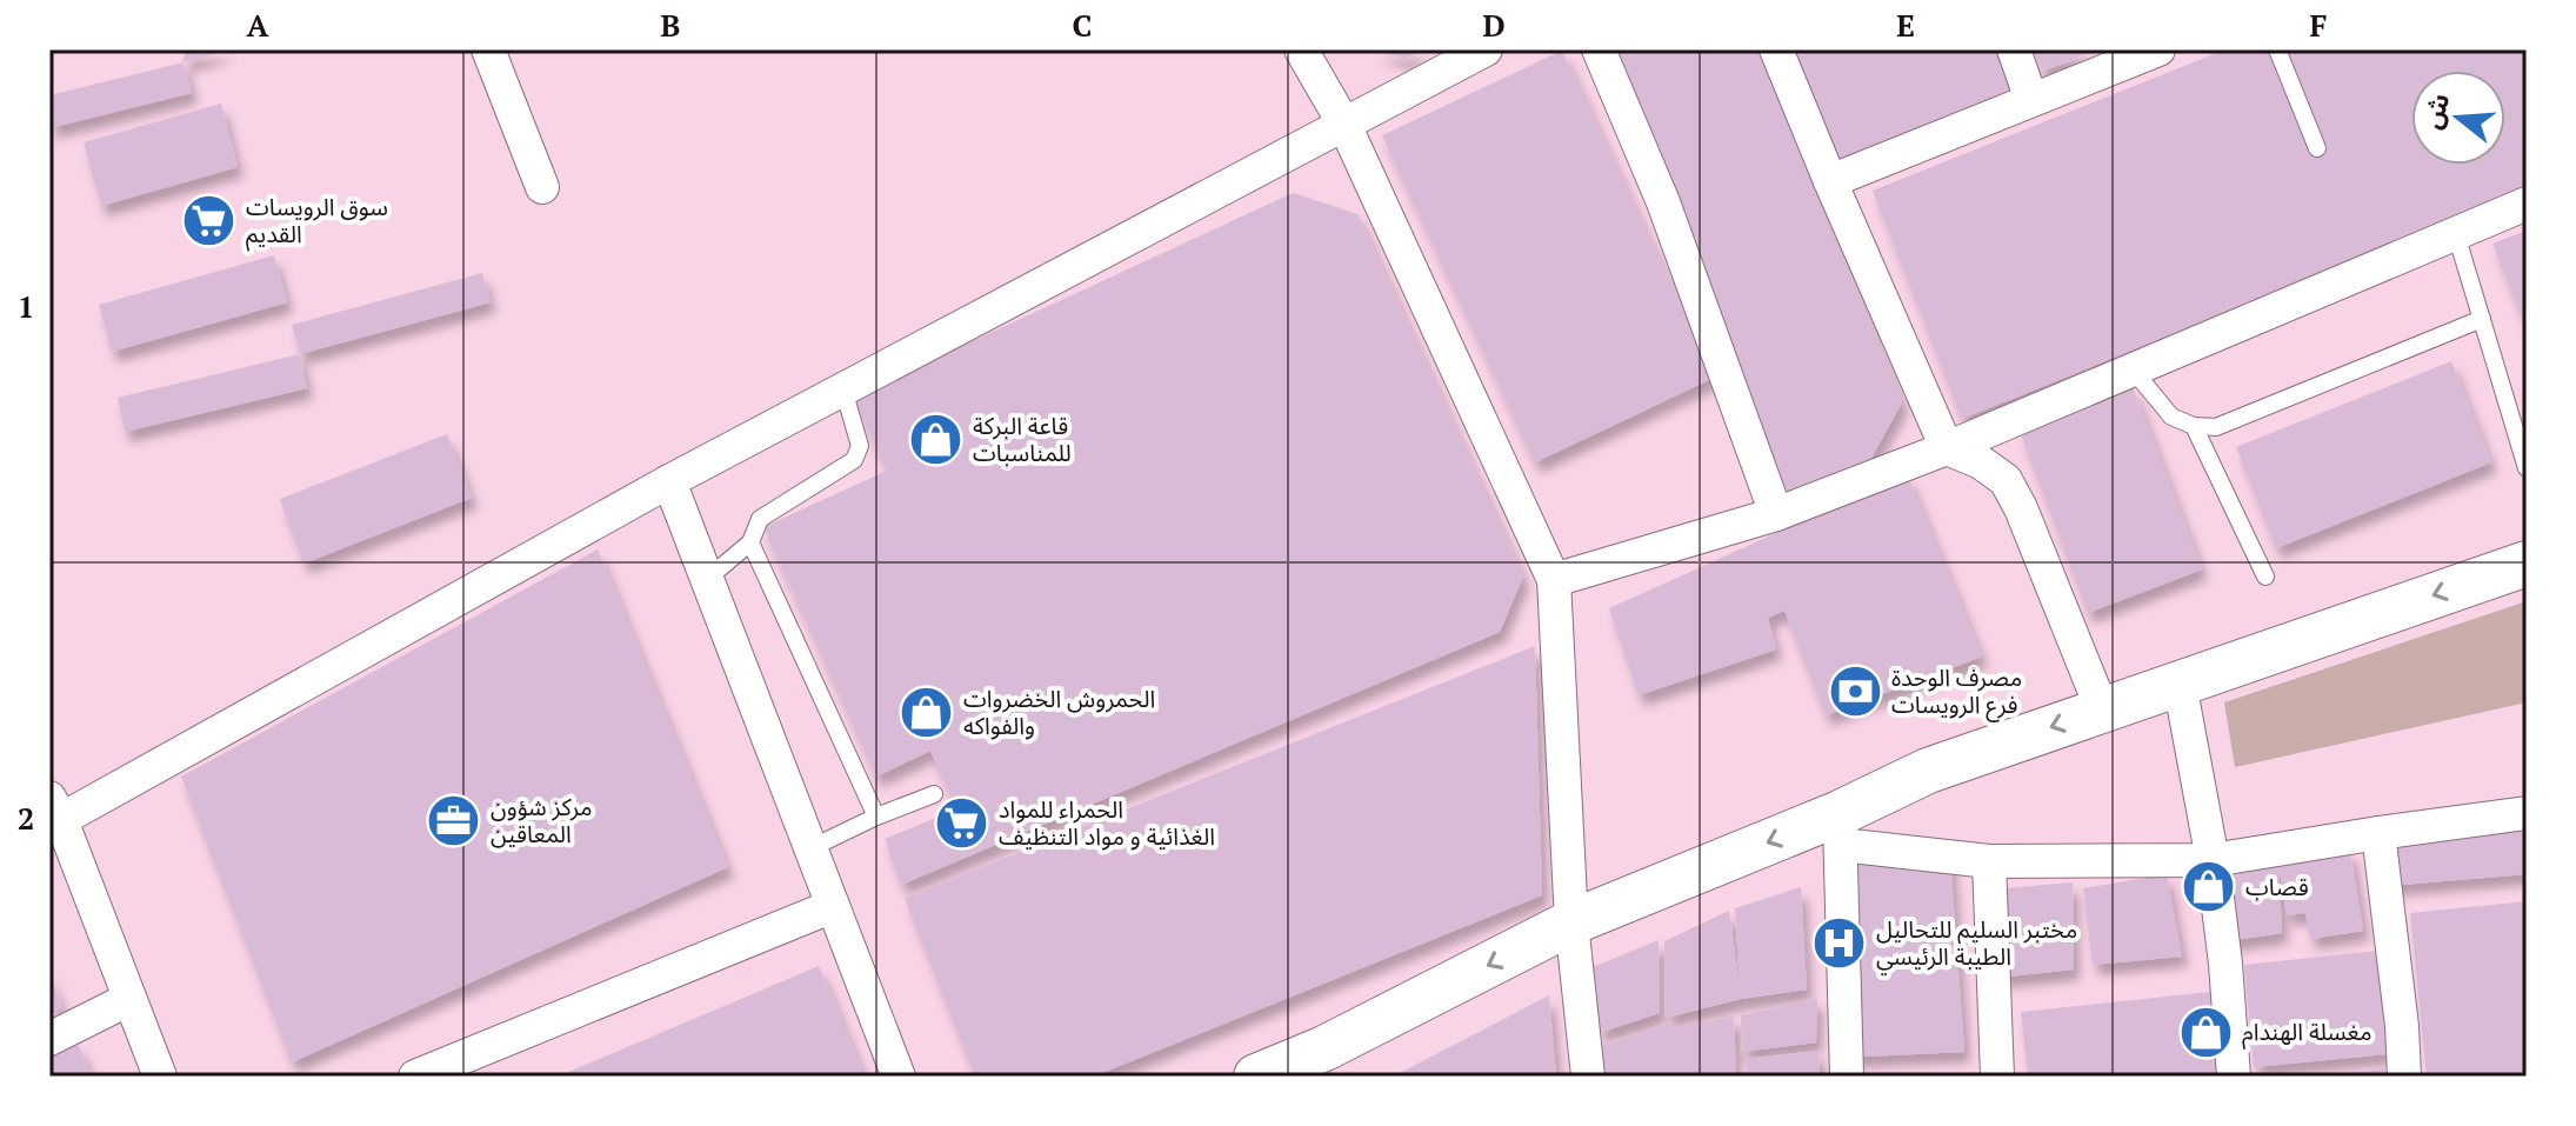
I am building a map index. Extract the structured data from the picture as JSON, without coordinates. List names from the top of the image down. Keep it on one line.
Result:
{"places":{"supermarket":["سوق الرويسات القديم","الحمراء للمواد الغذائية و مواد التنظيف"],"shop":["قاعة البركة للمناسبات","الحمروش الخضروات والفواكه","قصاب","مغسلة الهندام"],"bank":["مصرف الوحدة فرع الرويسات"],"office":["مركز شؤون المعاقين"],"hospital":["مختبر السليم للتحاليل الطيبة الرئيسي"]},"north":"left","grid":{"columns":["A","B","C","D","E","F"],"rows":["1","2"]}}
